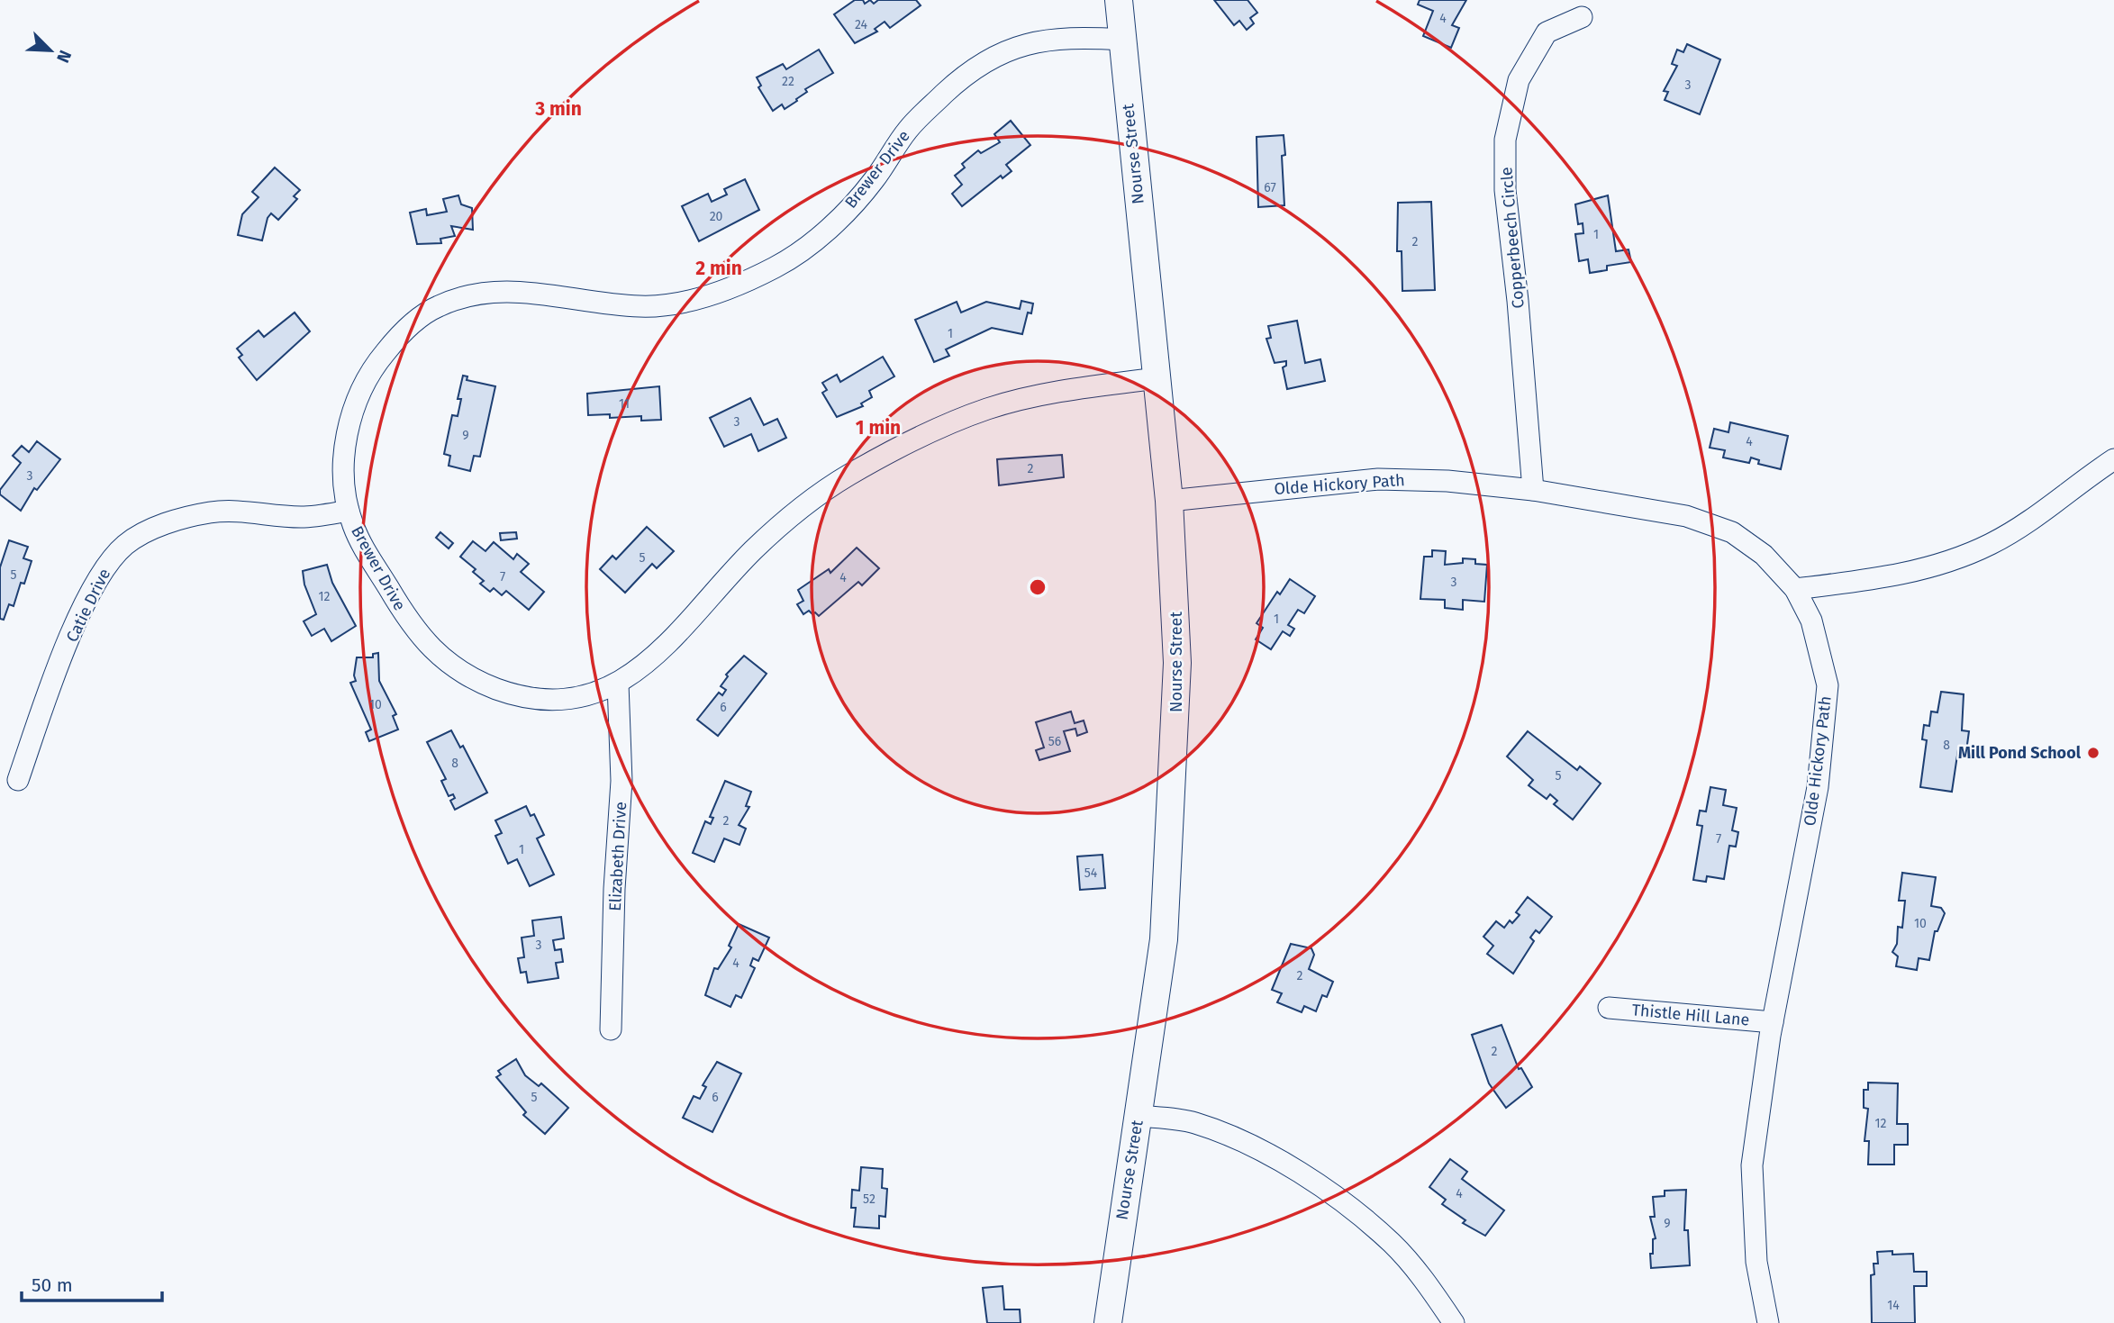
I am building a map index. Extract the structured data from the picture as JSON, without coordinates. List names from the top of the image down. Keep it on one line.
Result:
{"streets":{"main road":["Nourse Street"],"street":["Brewer Drive","Copperbeech Circle","Olde Hickory Path","Catie Drive","Elizabeth Drive","Thistle Hill Lane"]},"crossings":[["Nourse Street","Brewer Drive"],["Nourse Street","Olde Hickory Path"],["Brewer Drive","Catie Drive"],["Brewer Drive","Elizabeth Drive"],["Copperbeech Circle","Olde Hickory Path"],["Olde Hickory Path","Thistle Hill Lane"]],"places":["Mill Pond School"],"house_numbers":["4","24","22","3","67","20","1","2","1","11","3","9","4","2","3","5","5","7","4","3","12","1","10","6","56","8","8","5","2","7","1","54","10","3","4","2","2","5","6","12","4","52","9","14"],"scale_bar":"50 m","north":"bottom right","rings":["3 min","2 min","1 min"]}
